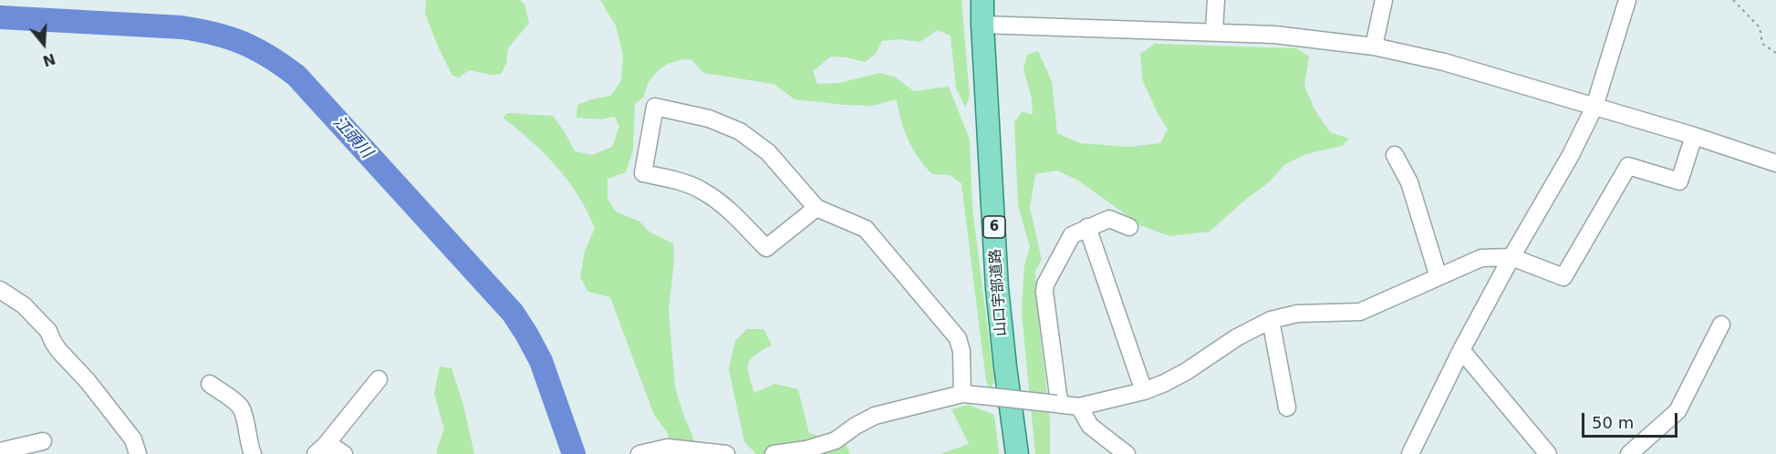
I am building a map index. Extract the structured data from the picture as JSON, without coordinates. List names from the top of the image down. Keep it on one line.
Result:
{"streets":{"main road":["6","山口宇部道路"]},"water":["江頭川"],"scale_bar":"50 m","north":"bottom"}
